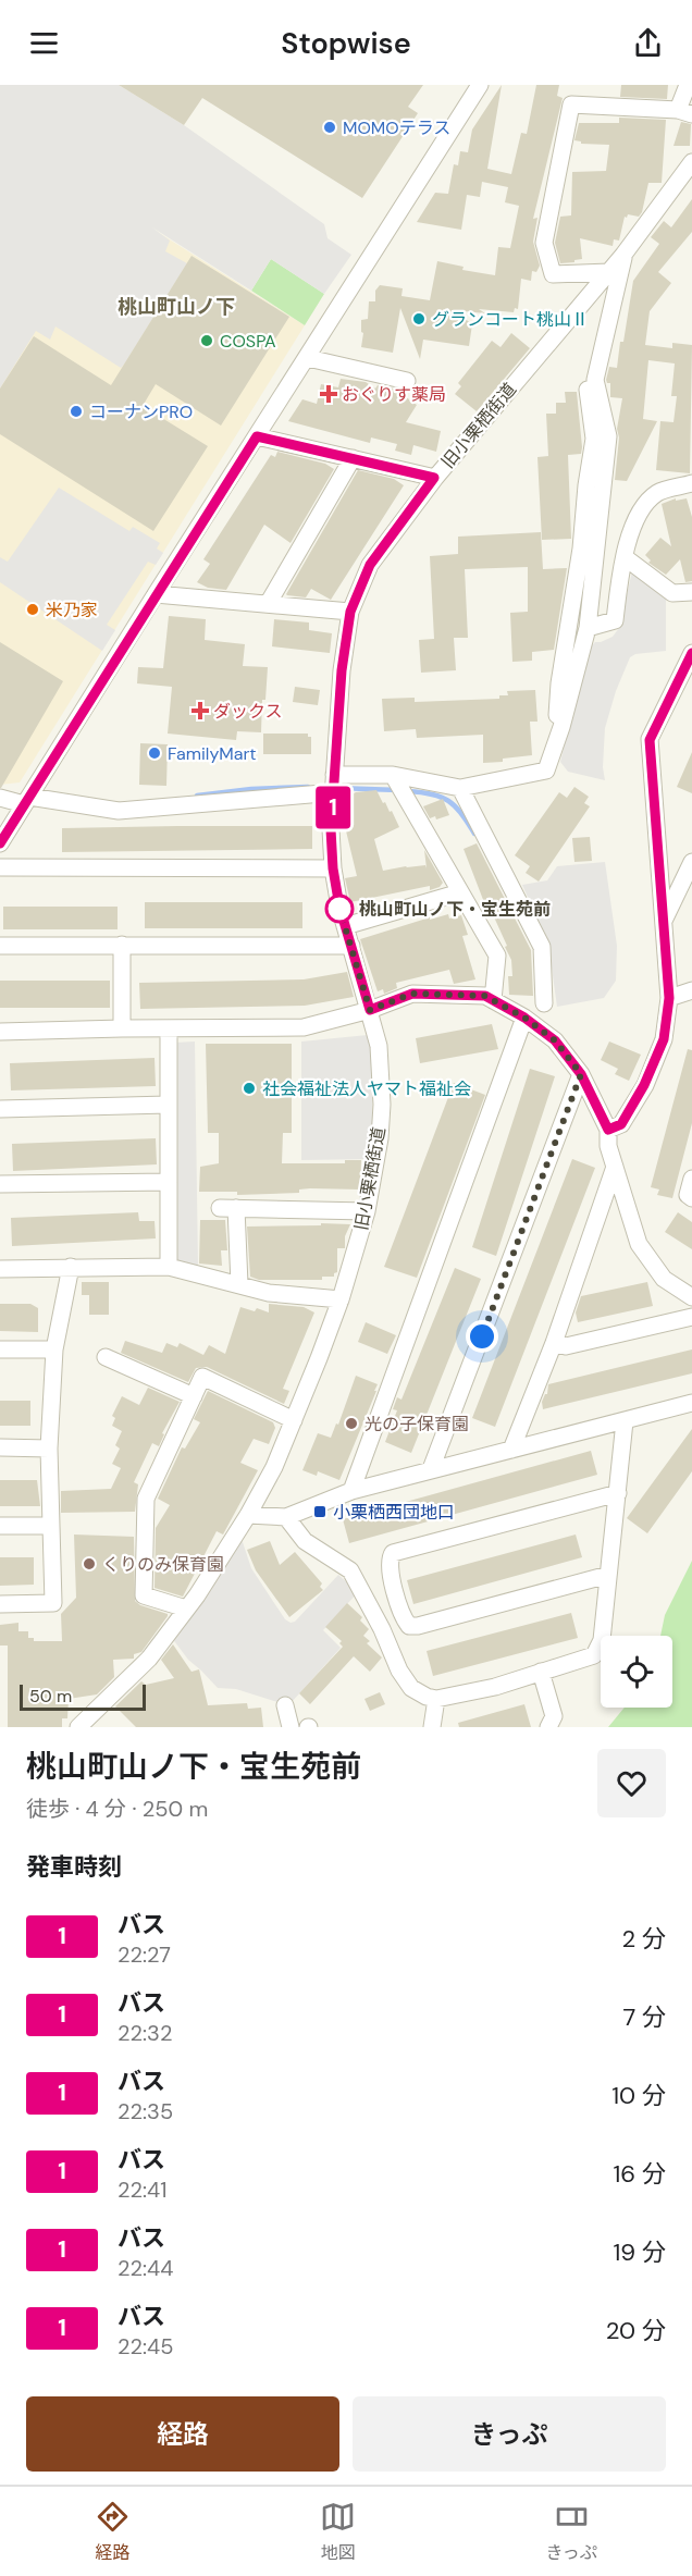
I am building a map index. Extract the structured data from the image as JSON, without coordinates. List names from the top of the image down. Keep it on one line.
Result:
{"streets":{"street":["旧小栗栖街道"]},"districts":["桃山町山ノ下"],"places":{"other":["MOMOテラス","グランコート桃山Ⅱ","COSPA","コーナンPRO","米乃家","FamilyMart","桃山町山ノ下・宝生苑前","社会福祉法人ヤマト福祉会","光の子保育園","くりのみ保育園"],"health":["おぐりす薬局","ダックス"],"transit":["小栗栖西団地口"]},"lines":["bus line 1"],"scale_bar":"50 m","page":{"header":"Stopwise","on_map":"1","scale":"50 m","heading":[["桃山町山ノ下・宝生苑前","徒歩 · 4 分 · 250 m"],"発車時刻"],"list":[{"mark":"1","name":"バス","note":"22:27","value":"2 分"},{"mark":"1","name":"バス","note":"22:32","value":"7 分"},{"mark":"1","name":"バス","note":"22:35","value":"10 分"},{"mark":"1","name":"バス","note":"22:41","value":"16 分"},{"mark":"1","name":"バス","note":"22:44","value":"19 分"},{"mark":"1","name":"バス","note":"22:45","value":"20 分"}],"buttons":["経路","きっぷ"],"tabs":["経路","地図","きっぷ"]}}
